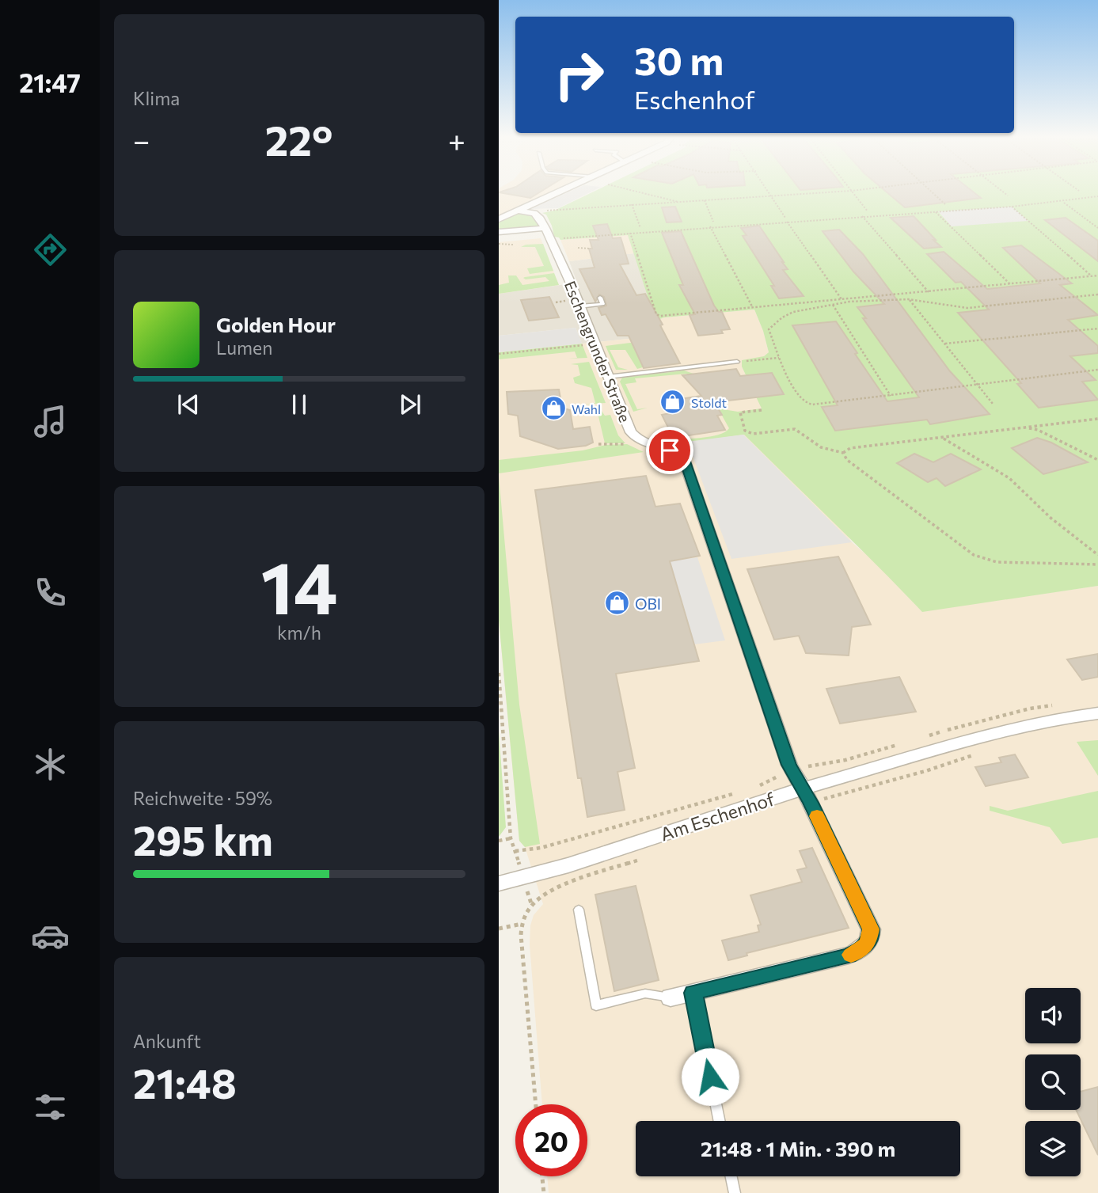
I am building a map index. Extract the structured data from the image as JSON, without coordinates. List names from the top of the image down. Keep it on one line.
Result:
{"streets":{"street":["Eschengrunder Straße","Am Eschenhof"]},"crossings":[["Eschengrunder Straße","Am Eschenhof"]],"places":{"shop":["Stoldt","Wahl","OBI"]},"page":{"tabs":"21:47","tile":["Klima",["14","km/h"],["Reichweite · 59%","295 km"],["Ankunft","21:48"]],"turn":["30 m","Eschenhof"],"heat":["−","22°","+"],"song":["Golden Hour","Lumen"],"limit":"20","trip":"21:48 · 1 Min. · 390 m"}}
